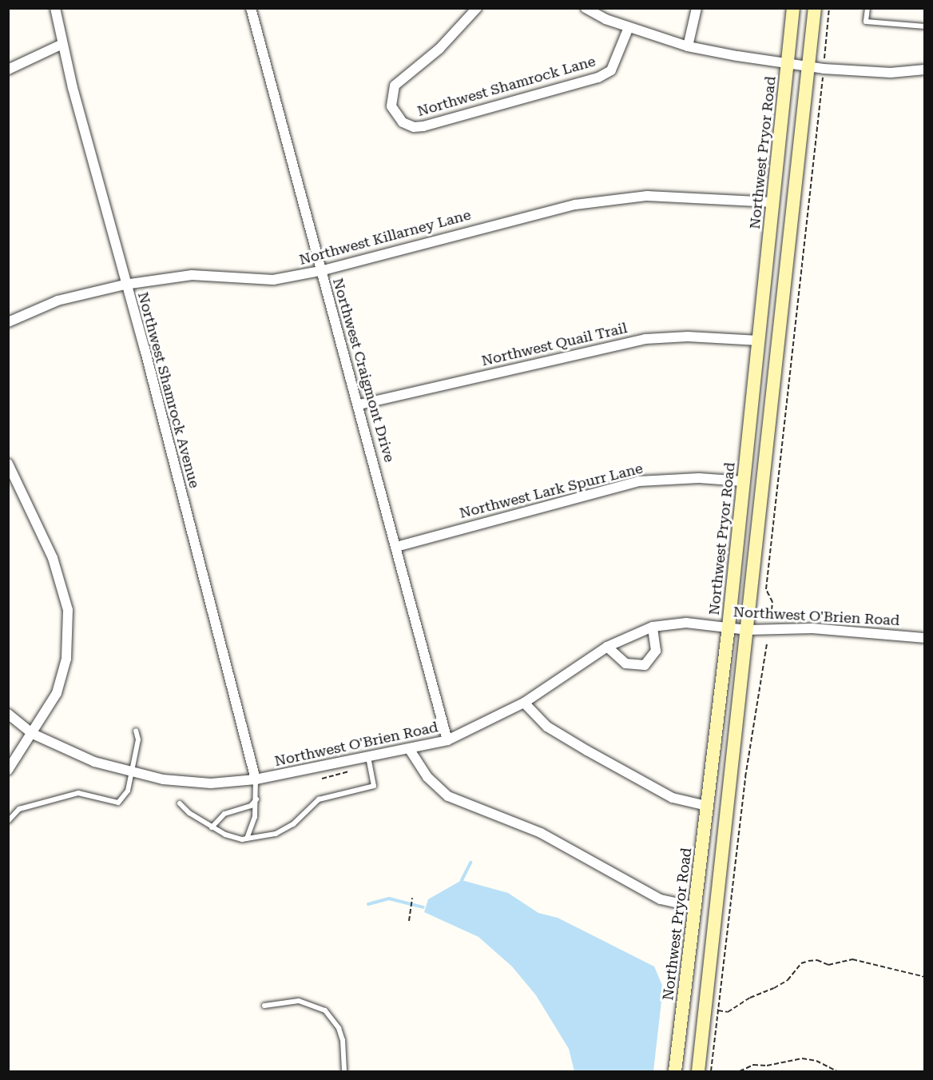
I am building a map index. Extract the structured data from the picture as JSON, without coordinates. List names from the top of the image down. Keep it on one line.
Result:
{"streets":{"main road":["Northwest Pryor Road"],"street":["Northwest Shamrock Lane","Northwest Killarney Lane","Northwest Quail Trail","Northwest Craigmont Drive","Northwest Shamrock Avenue","Northwest Lark Spurr Lane","Northwest O'Brien Road"]},"crossings":[["Northwest Pryor Road","Northwest Killarney Lane"],["Northwest Pryor Road","Northwest Quail Trail"],["Northwest Pryor Road","Northwest Lark Spurr Lane"],["Northwest Pryor Road","Northwest O'Brien Road"],["Northwest Killarney Lane","Northwest Craigmont Drive"],["Northwest Killarney Lane","Northwest Shamrock Avenue"],["Northwest Quail Trail","Northwest Craigmont Drive"],["Northwest Craigmont Drive","Northwest Lark Spurr Lane"],["Northwest Craigmont Drive","Northwest O'Brien Road"],["Northwest Shamrock Avenue","Northwest O'Brien Road"]]}
